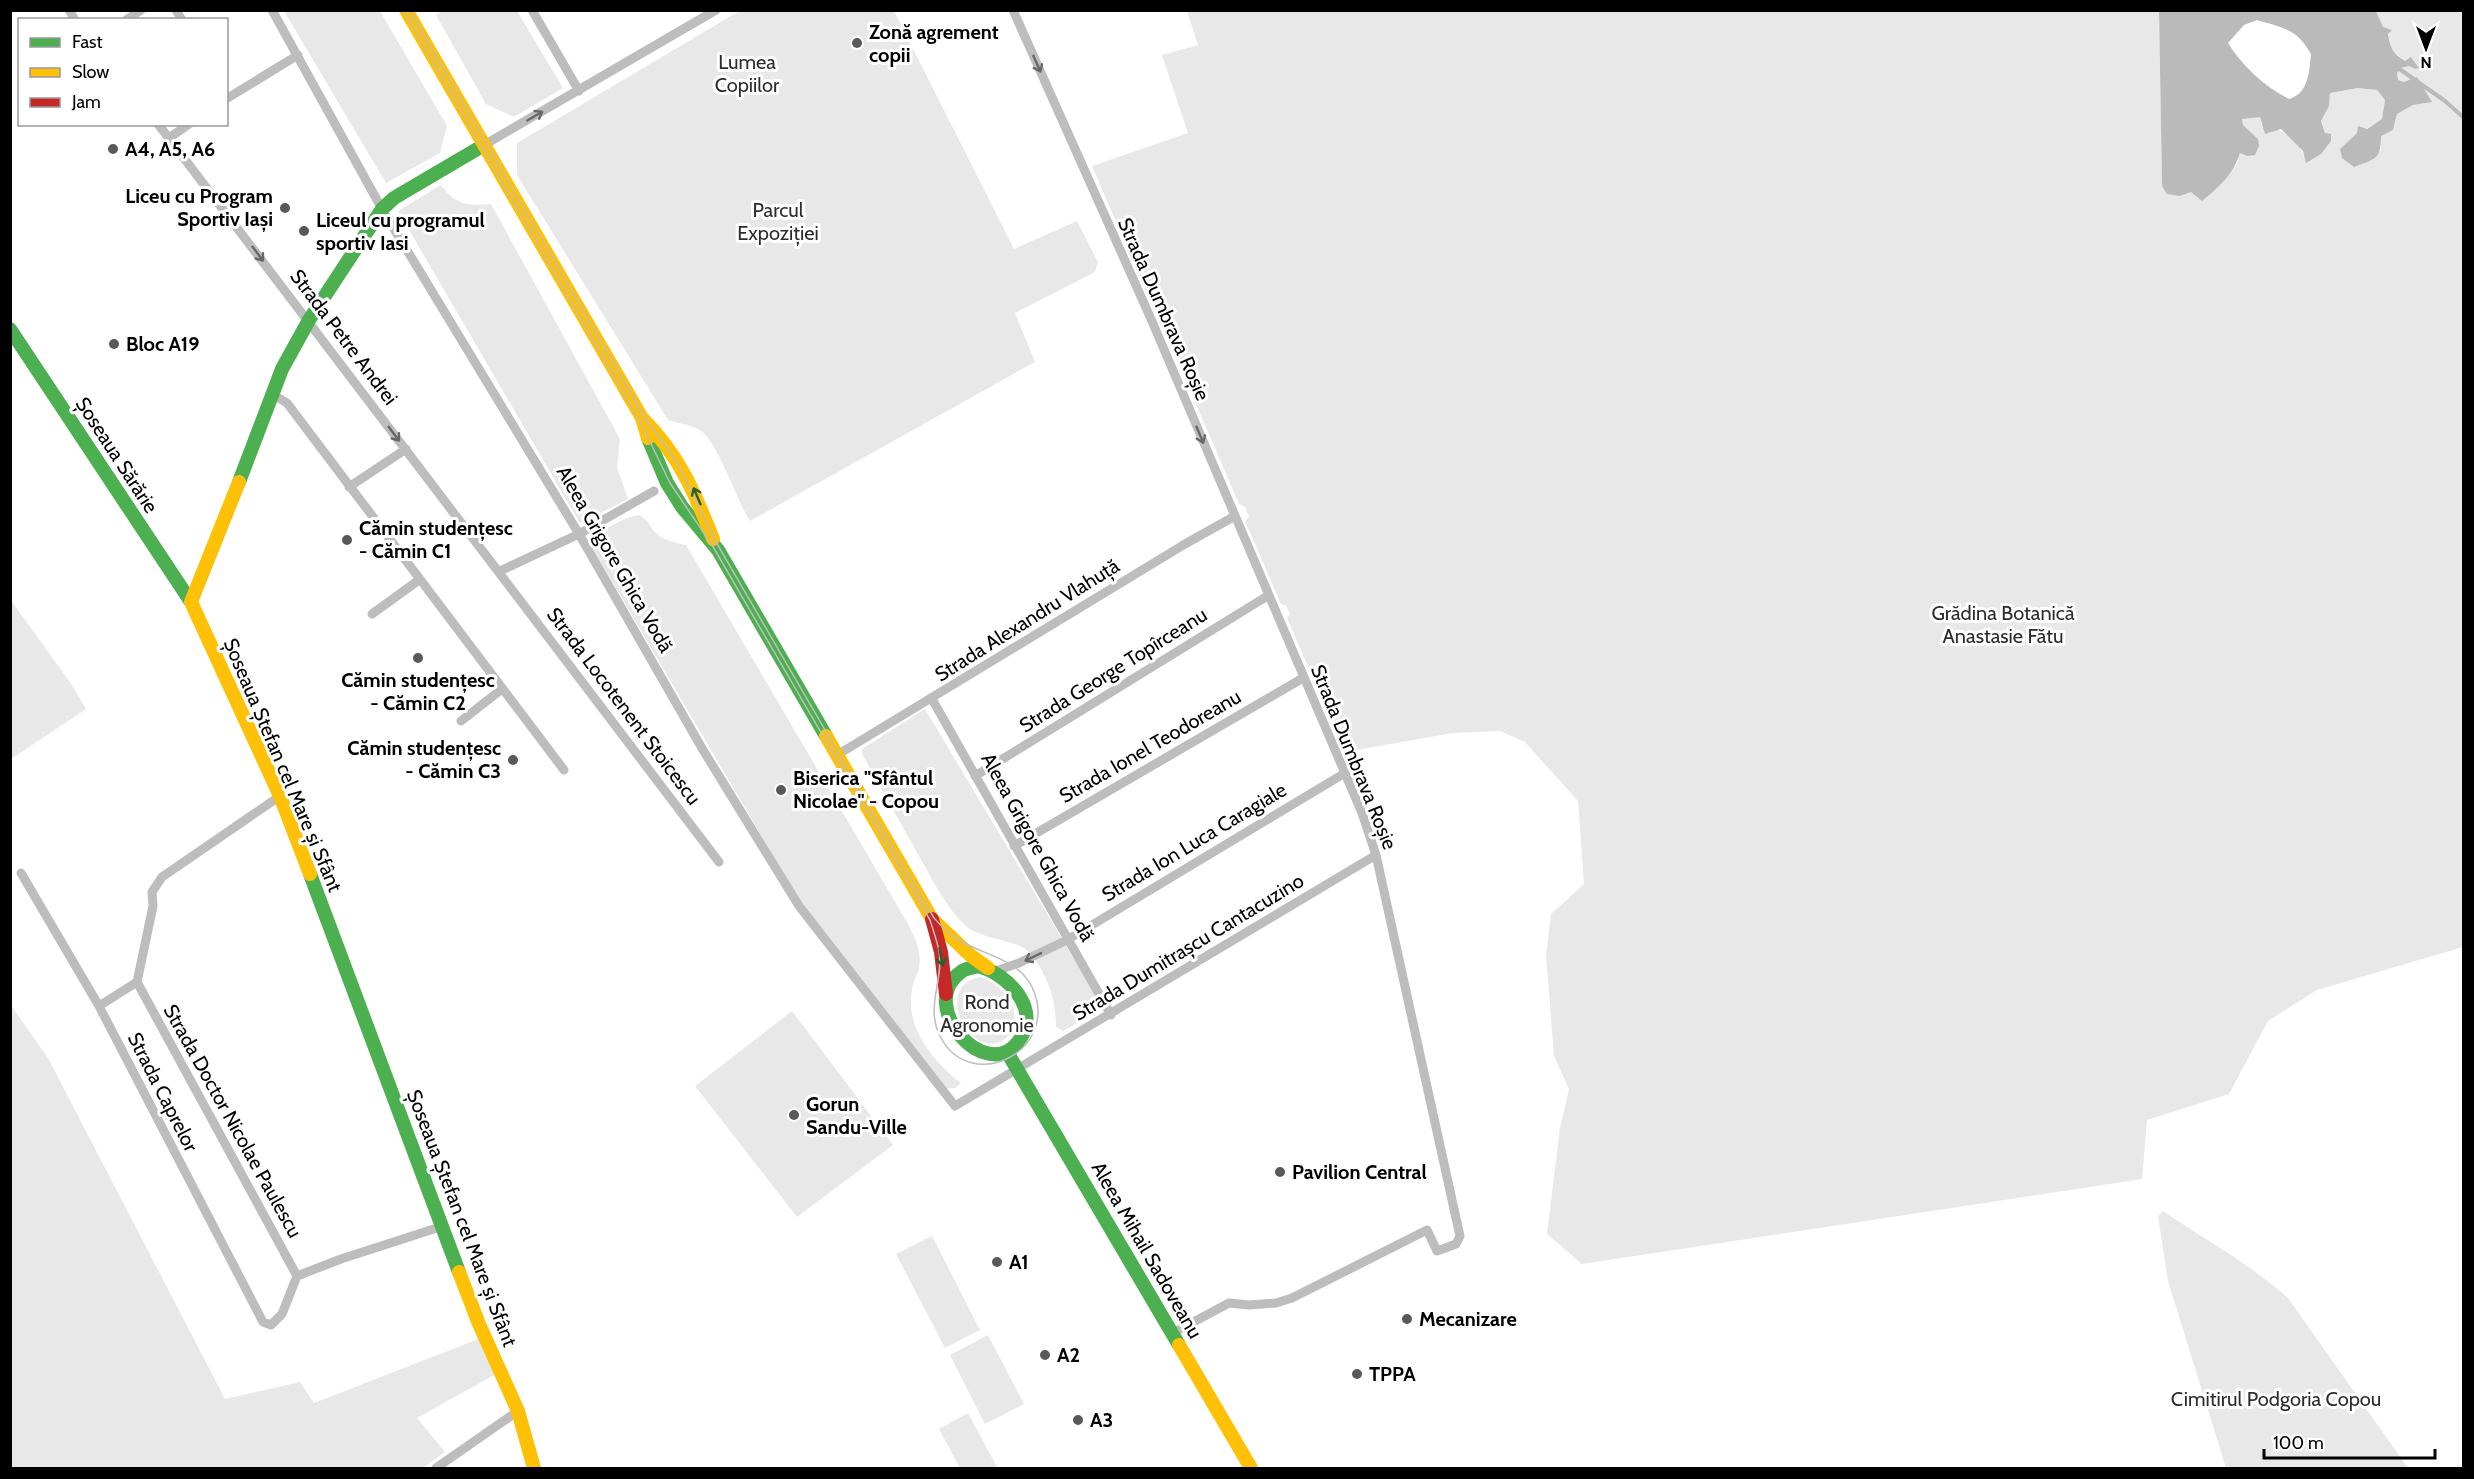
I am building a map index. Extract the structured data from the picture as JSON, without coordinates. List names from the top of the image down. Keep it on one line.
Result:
{"streets":{"main road":["Șoseaua Sărărie","Șoseaua Ștefan cel Mare și Sfânt","Aleea Mihail Sadoveanu"],"street":["Strada Dumbrava Roșie","Strada Petre Andrei","Aleea Grigore Ghica Vodă","Strada Alexandru Vlahuță","Strada George Topîrceanu","Strada Locotenent Stoicescu","Strada Ionel Teodoreanu","Strada Ion Luca Caragiale","Strada Dumitrașcu Cantacuzino","Strada Caprelor","Strada Doctor Nicolae Paulescu"]},"crossings":[["Strada Dumbrava Roșie","Strada Alexandru Vlahuță"],["Strada Dumbrava Roșie","Strada George Topîrceanu"],["Strada Dumbrava Roșie","Strada Ionel Teodoreanu"],["Strada Dumbrava Roșie","Strada Ion Luca Caragiale"],["Strada Dumbrava Roșie","Strada Dumitrașcu Cantacuzino"],["Strada Dumbrava Roșie","Aleea Mihail Sadoveanu"],["Strada Petre Andrei","Strada Locotenent Stoicescu"],["Șoseaua Sărărie","Șoseaua Ștefan cel Mare și Sfânt"],["Aleea Grigore Ghica Vodă","Strada Alexandru Vlahuță"],["Aleea Grigore Ghica Vodă","Strada George Topîrceanu"],["Aleea Grigore Ghica Vodă","Strada Ionel Teodoreanu"],["Aleea Grigore Ghica Vodă","Strada Ion Luca Caragiale"],["Aleea Grigore Ghica Vodă","Strada Dumitrașcu Cantacuzino"],["Strada Ion Luca Caragiale","Aleea Mihail Sadoveanu"],["Strada Dumitrașcu Cantacuzino","Aleea Mihail Sadoveanu"],["Strada Caprelor","Strada Doctor Nicolae Paulescu"]],"parks":["Lumea Copiilor","Parcul Expoziției","Grădina Botanică Anastasie Fătu","Rond Agronomie","Cimitirul Podgoria Copou"],"places":["Zonă agrement copii","A4, A5, A6","Liceu cu Program Sportiv Iași","Liceul cu programul sportiv Iasi","Bloc A19","Cămin studențesc - Cămin C1","Cămin studențesc - Cămin C2","Cămin studențesc - Cămin C3","Biserica \"Sfântul Nicolae\" - Copou","Gorun Sandu-Ville","Pavilion Central","A1","Mecanizare","A2","TPPA","A3"],"legend":["Fast","Slow","Jam"],"scale_bar":"100 m","north":"bottom"}
